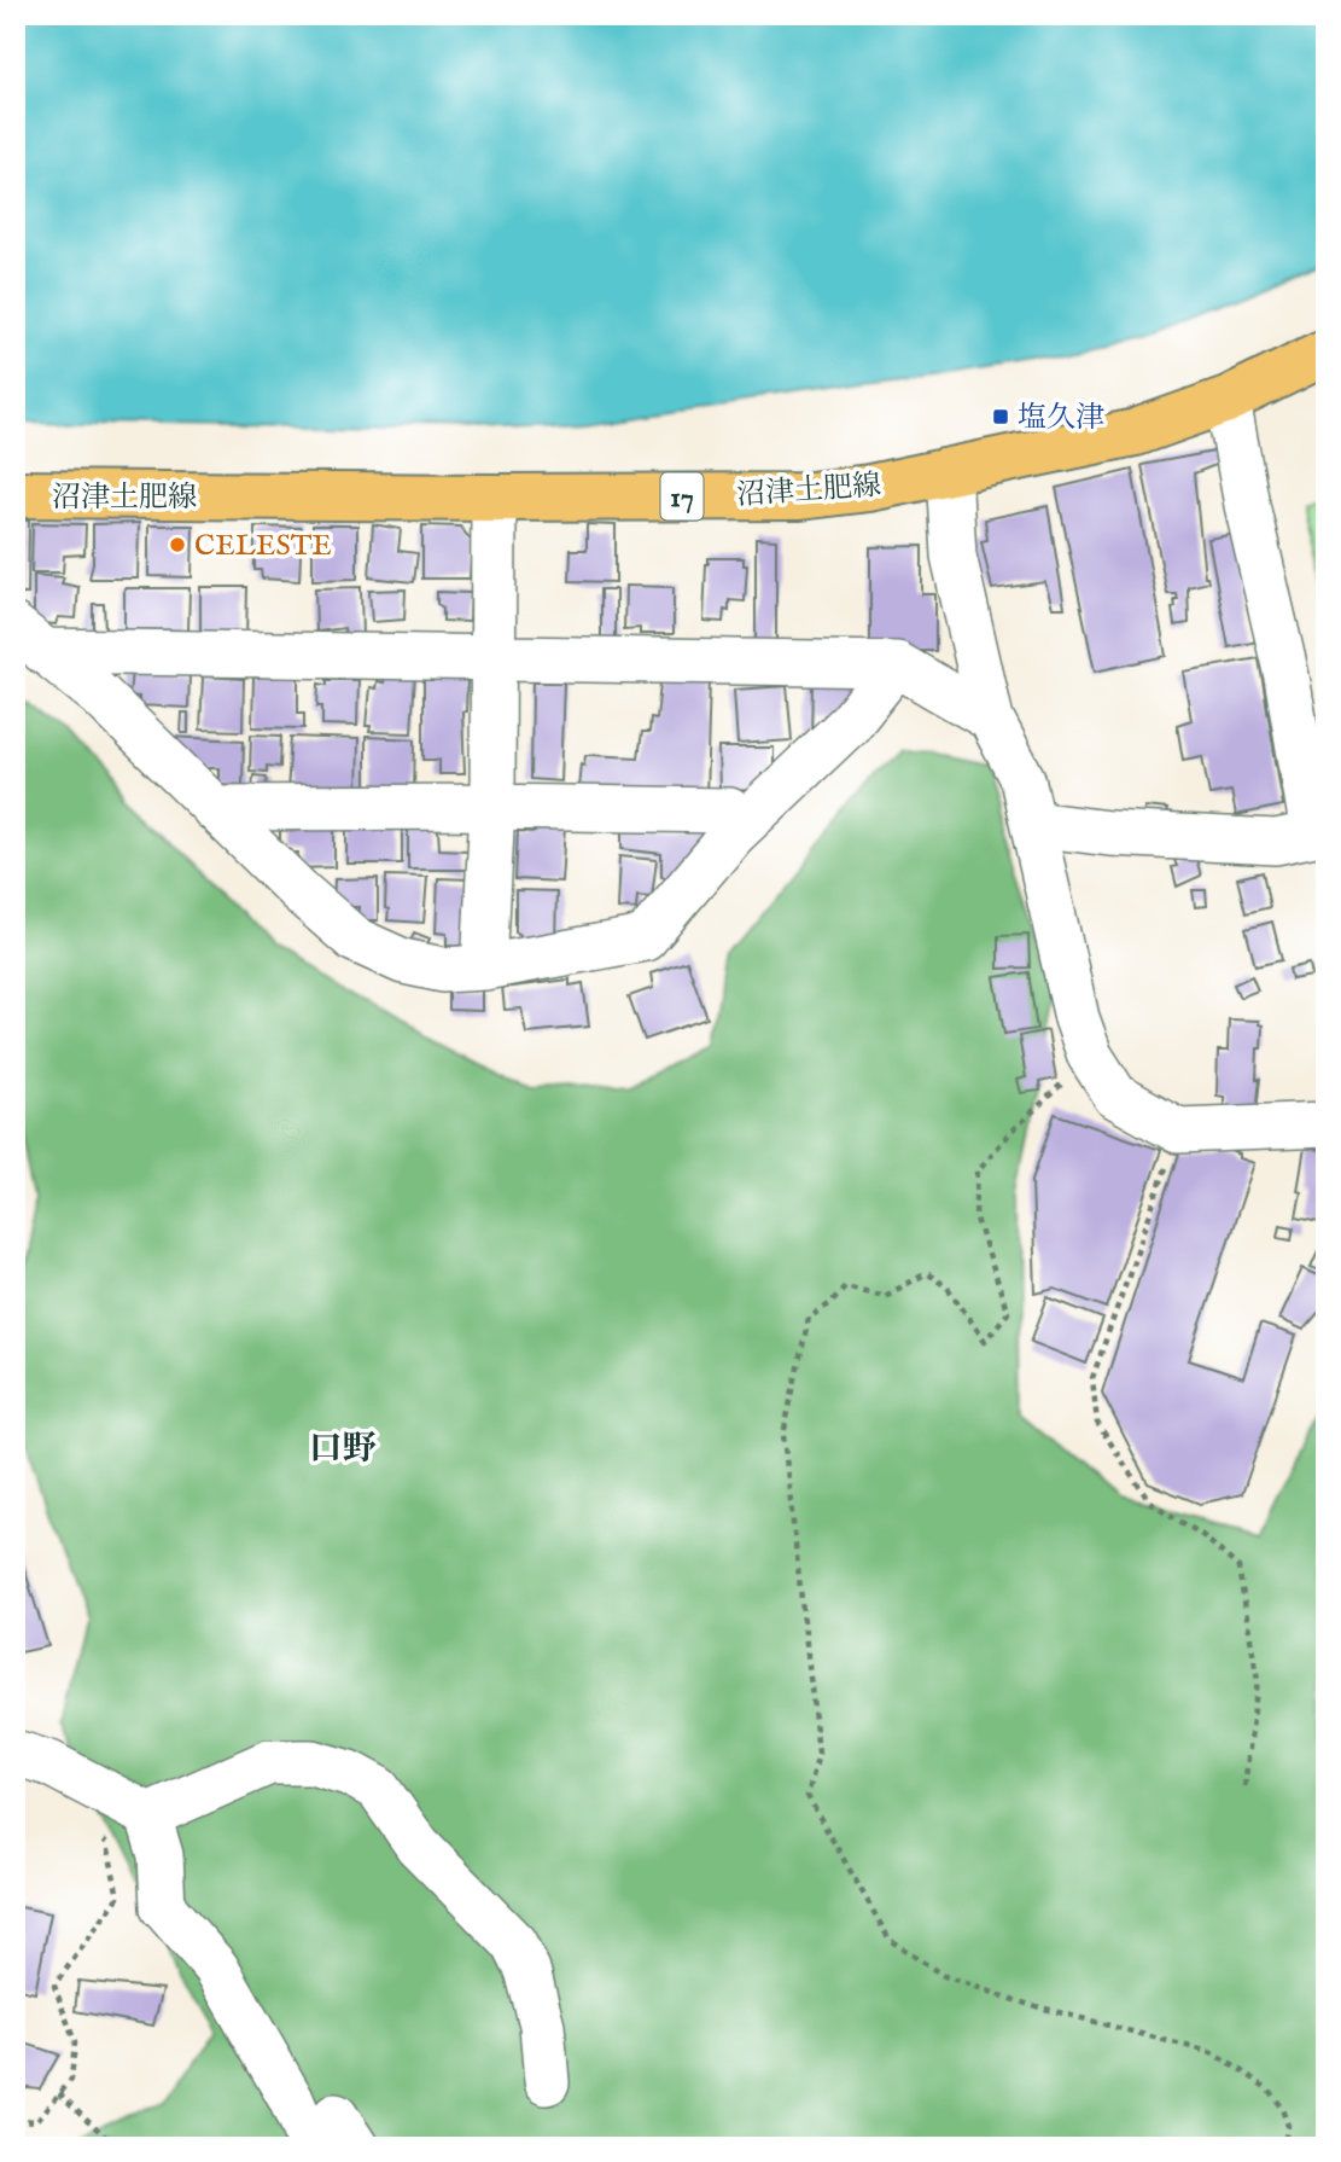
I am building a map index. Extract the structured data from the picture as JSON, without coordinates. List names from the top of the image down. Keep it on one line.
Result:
{"streets":{"main road":["沼津土肥線","17"]},"districts":["口野"],"places":{"transit":["塩久津"],"other":["CELESTE"]}}
